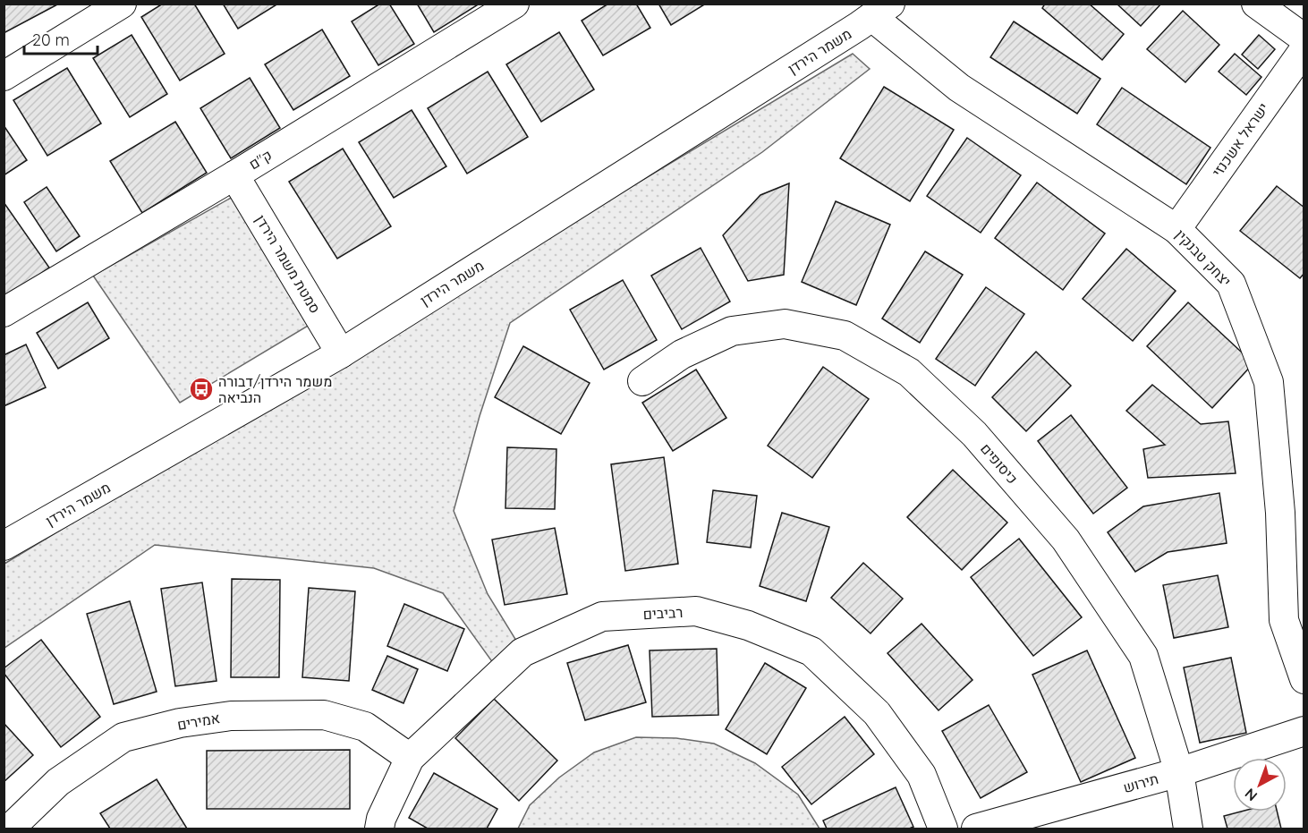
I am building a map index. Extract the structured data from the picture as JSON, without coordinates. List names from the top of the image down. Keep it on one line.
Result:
{"streets":{"street":["משמר הירדן","ישראל אשכנזי","ק\"ם","יצחק טבנקין","סמטת משמר הירדן","כיסופים","רביבים","אמירים","תירוש"]},"crossings":[["משמר הירדן","יצחק טבנקין"],["משמר הירדן","סמטת משמר הירדן"],["ישראל אשכנזי","יצחק טבנקין"],["ק\"ם","סמטת משמר הירדן"],["כיסופים","תירוש"],["רביבים","אמירים"]],"places":{"bus stop":["משמר הירדן/דבורה הנביאה"]},"scale_bar":"20 m","north":"bottom left"}
